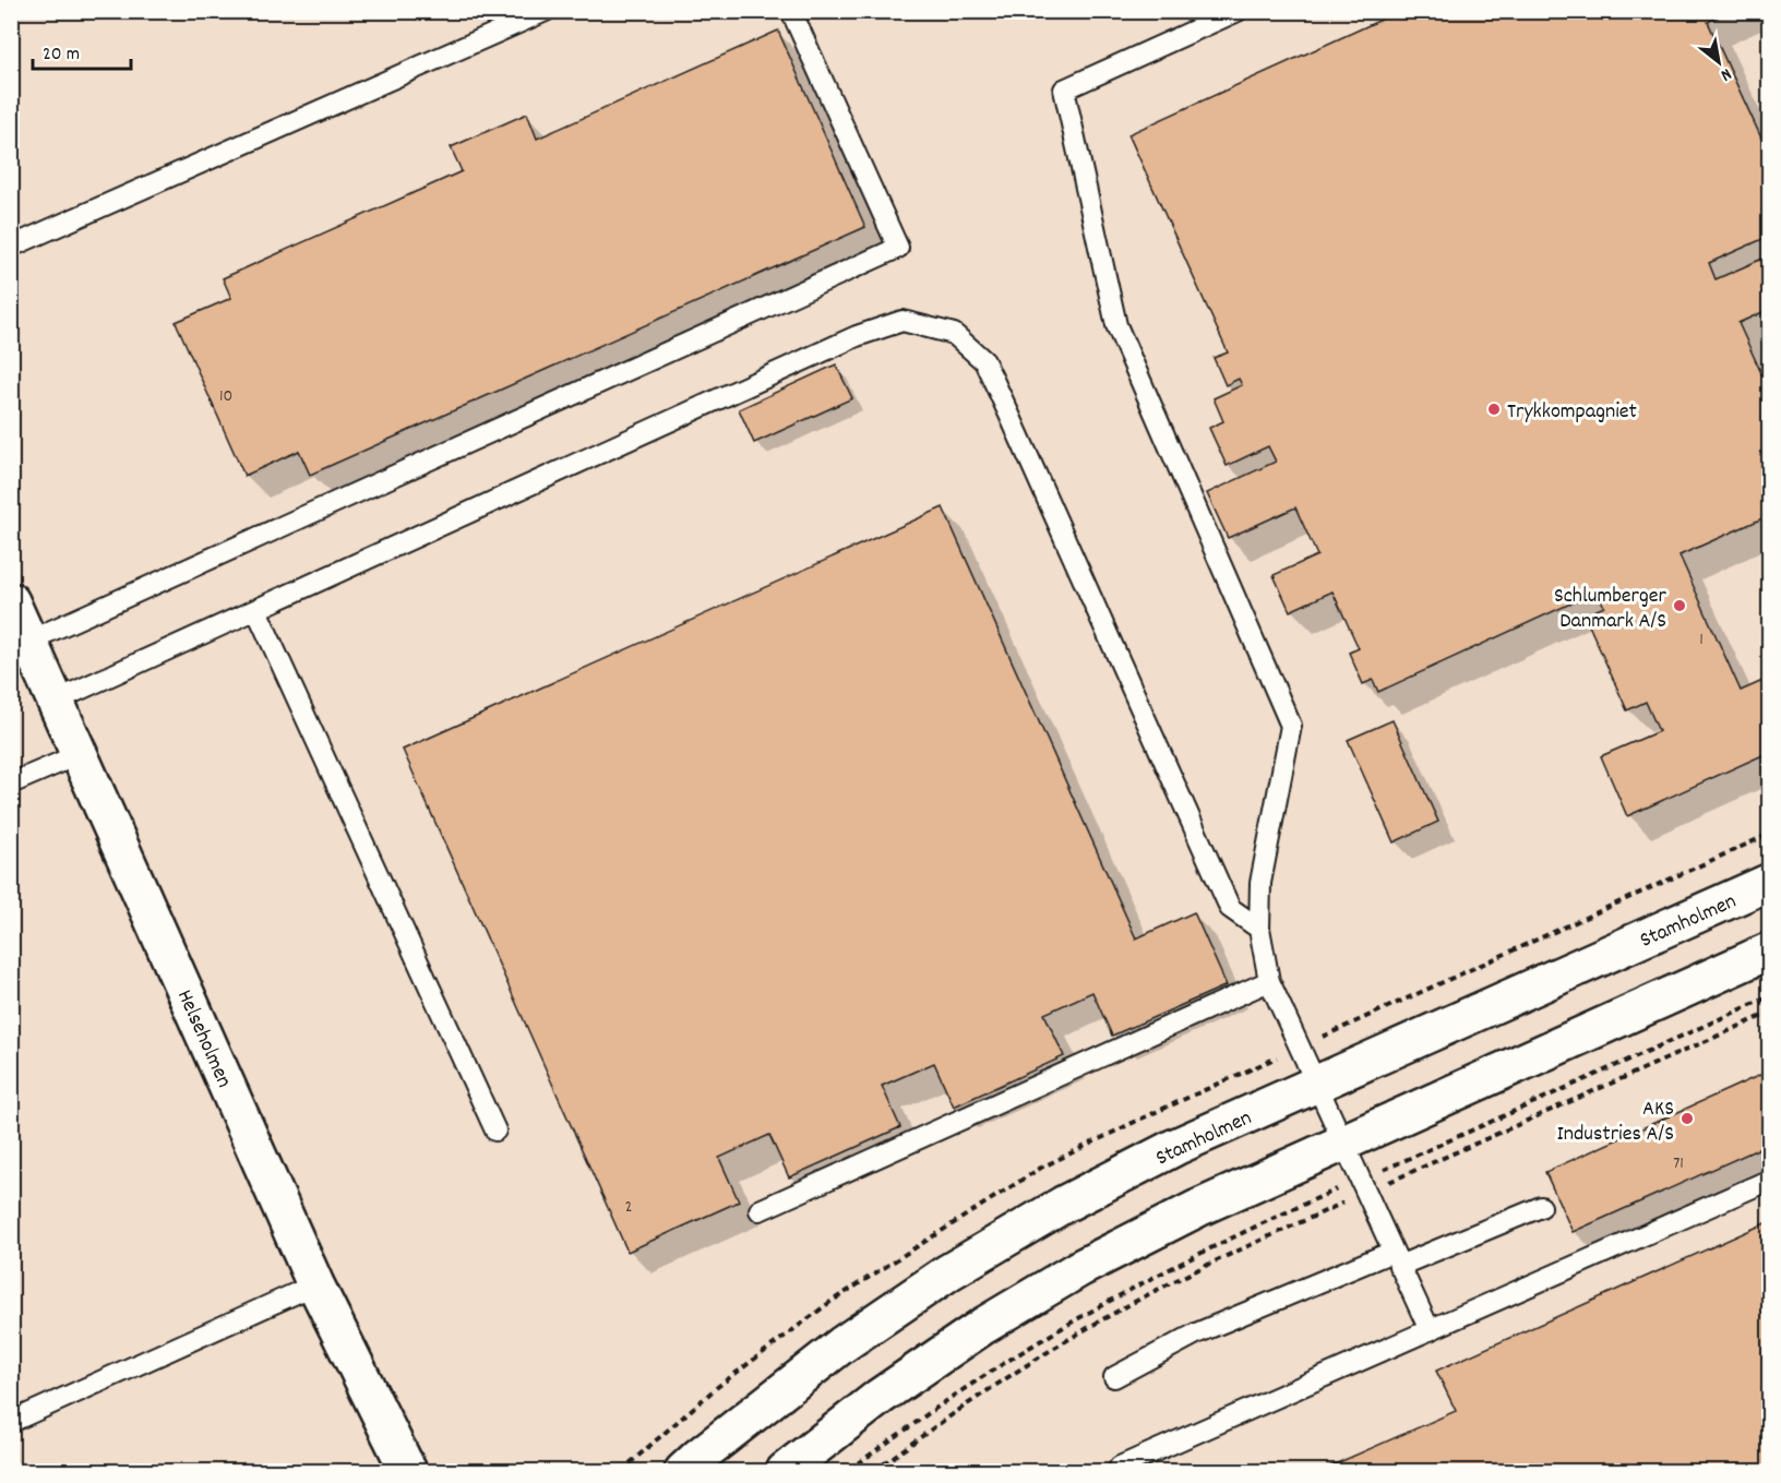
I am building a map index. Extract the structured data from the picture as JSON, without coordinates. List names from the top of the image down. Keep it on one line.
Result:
{"streets":{"street":["Stamholmen","Helseholmen"]},"places":["Trykkompagniet","Schlumberger Danmark A/S","AKS Industries A/S"],"house_numbers":["10","1","71","2"],"scale_bar":"20 m","north":"bottom right"}
